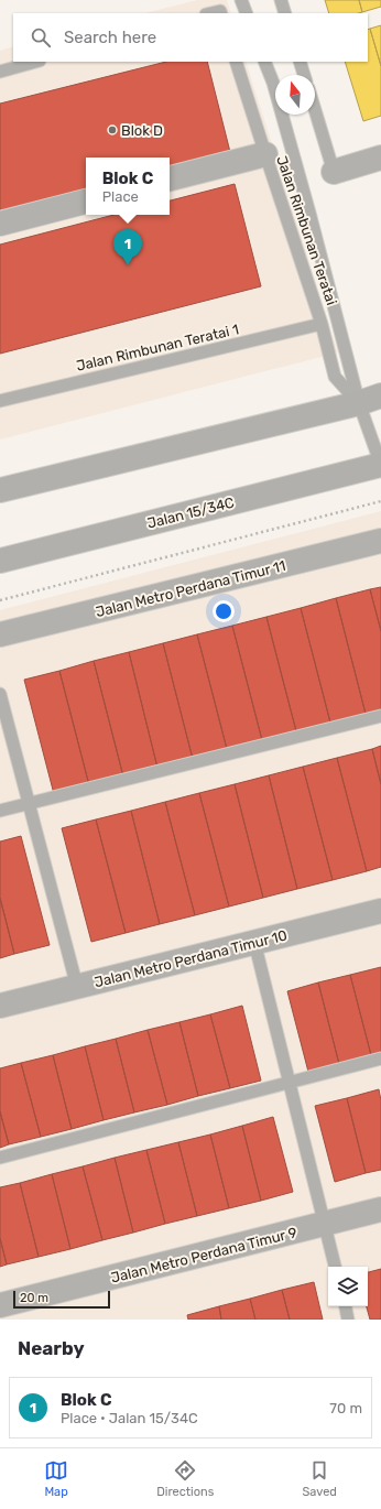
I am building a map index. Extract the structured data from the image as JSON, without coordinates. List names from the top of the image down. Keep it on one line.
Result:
{"streets":{"street":["Jalan 15/34C","Jalan Metro Perdana Timur 11","Jalan Metro Perdana Timur 10","Jalan Metro Perdana Timur 9"],"lane":["Jalan Rimbunan Teratai","Jalan Rimbunan Teratai 1"]},"crossings":[["Jalan Rimbunan Teratai","Jalan Rimbunan Teratai 1"]],"places":["Blok D"],"scale_bar":"20 m","north":"top","page":{"search":"Search here","popup":["Blok C","Place"],"pins":"1","scale":"20 m","heading":"Nearby","list":[{"mark":"1","name":"Blok C","note":"Place · Jalan 15/34C","value":"70 m"}],"nav":["Map","Directions","Saved"]}}
